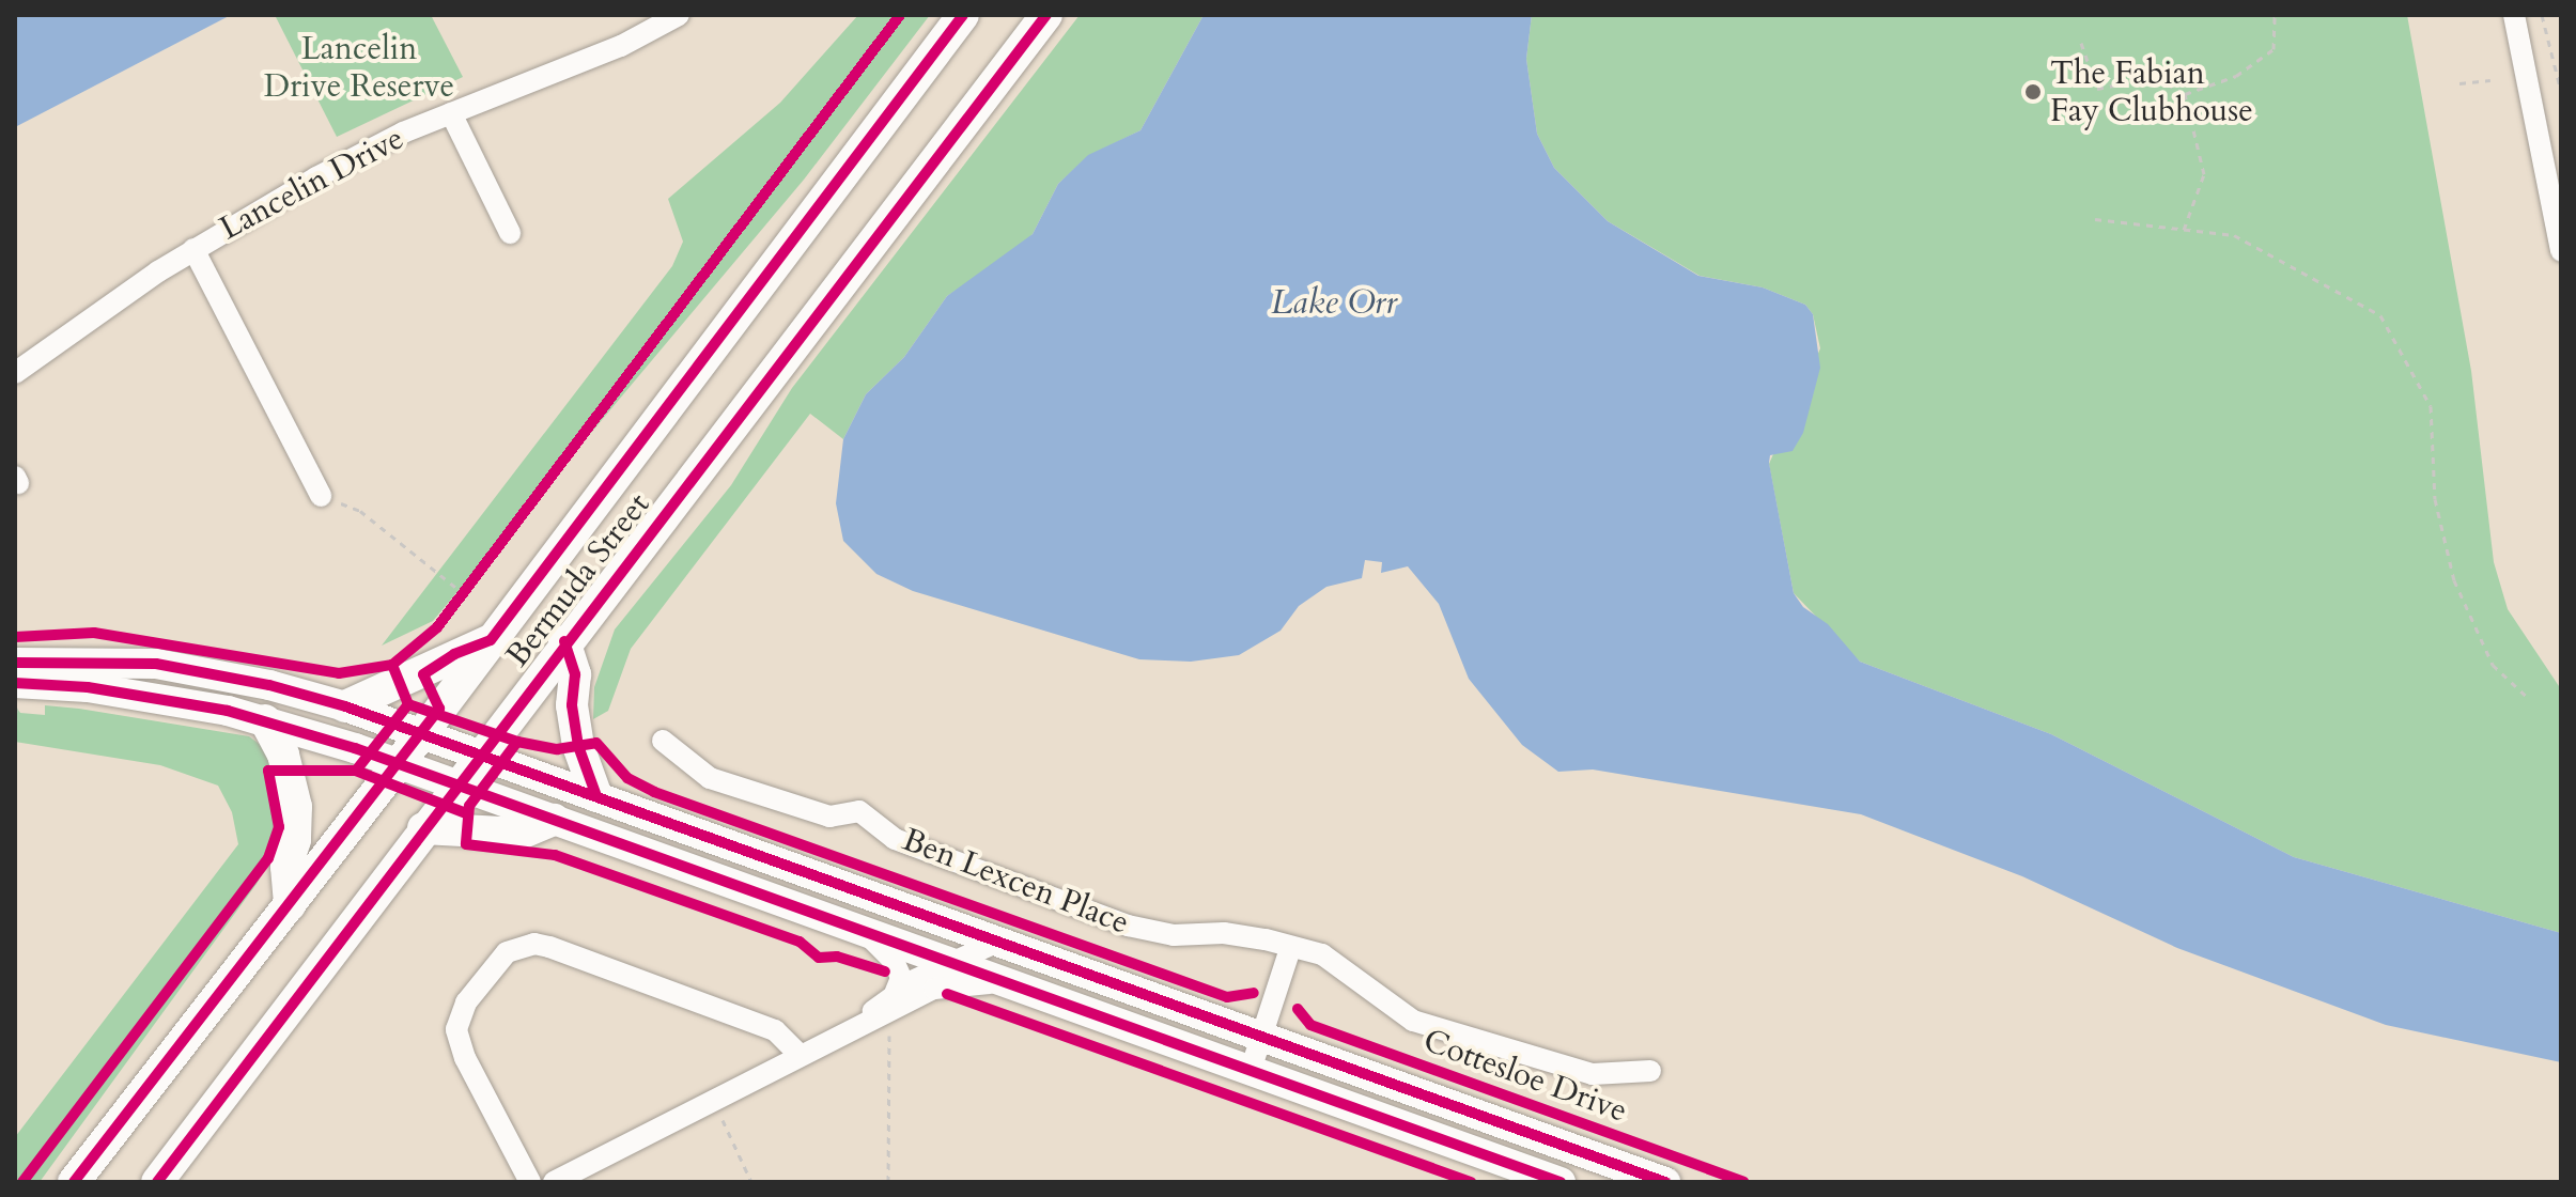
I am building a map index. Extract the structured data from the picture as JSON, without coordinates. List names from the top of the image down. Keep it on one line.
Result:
{"streets":{"main road":["Bermuda Street","Cottesloe Drive"],"street":["Lancelin Drive","Ben Lexcen Place"]},"crossings":[["Bermuda Street","Cottesloe Drive"]],"water":["Lake Orr"],"parks":["Lancelin Drive Reserve"],"places":["The Fabian Fay Clubhouse"]}
